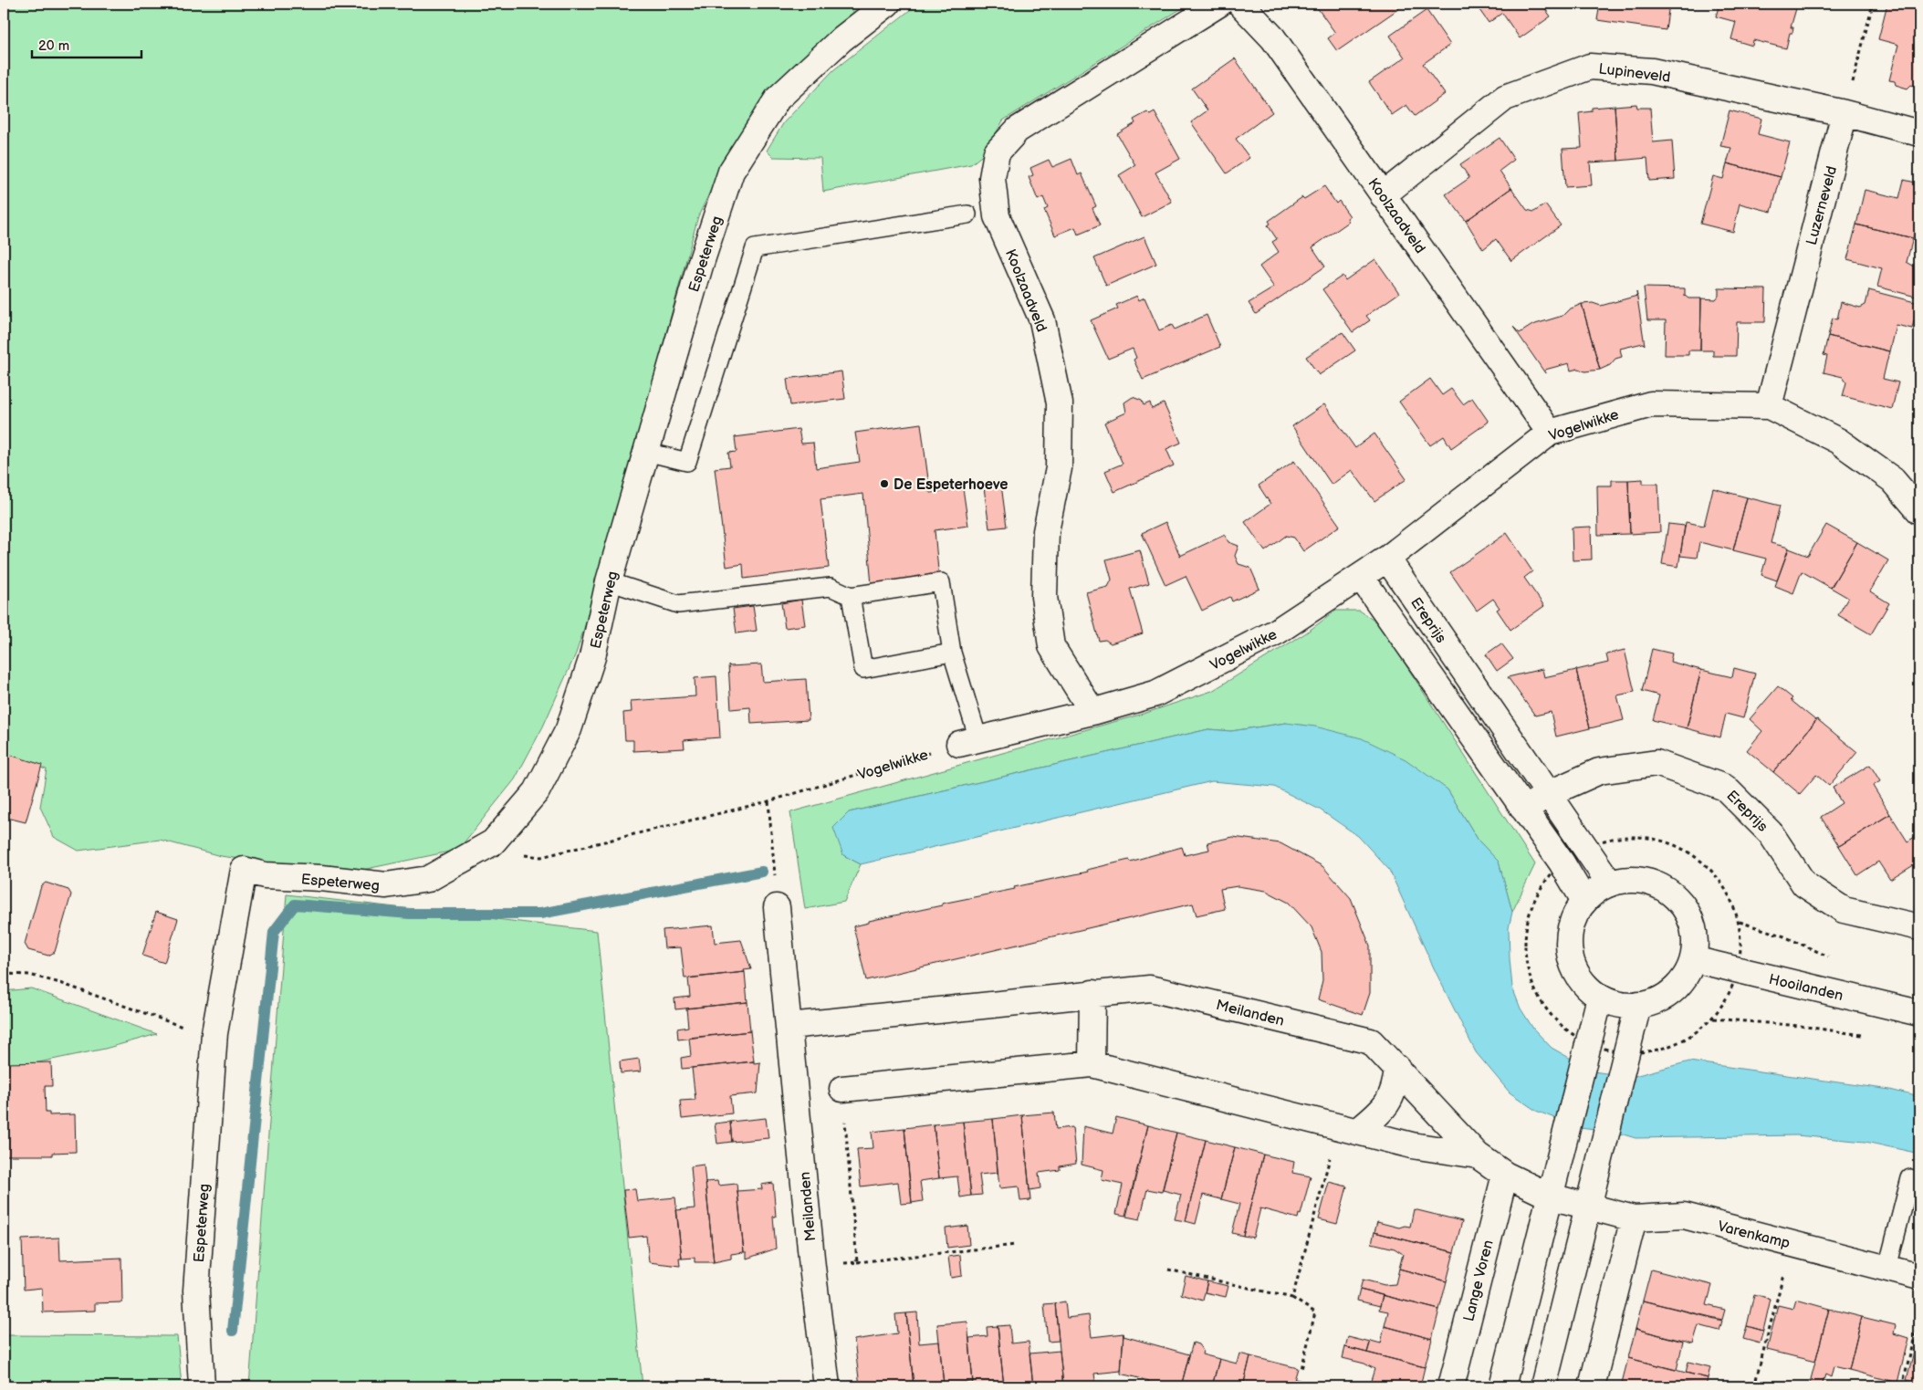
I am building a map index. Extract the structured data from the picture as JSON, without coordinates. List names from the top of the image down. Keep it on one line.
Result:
{"streets":{"street":["Lupineveld","Luzerneveld","Koolzaadveld","Espeterweg","Vogelwikke","Ereprijs","Hooilanden","Meilanden","Varenkamp","Lange Voren"]},"crossings":[["Lupineveld","Luzerneveld"],["Lupineveld","Koolzaadveld"],["Luzerneveld","Vogelwikke"],["Koolzaadveld","Vogelwikke"],["Espeterweg","Vogelwikke"],["Vogelwikke","Ereprijs"],["Ereprijs","Hooilanden"],["Meilanden","Lange Voren"]],"places":["De Espeterhoeve"],"scale_bar":"20 m"}
